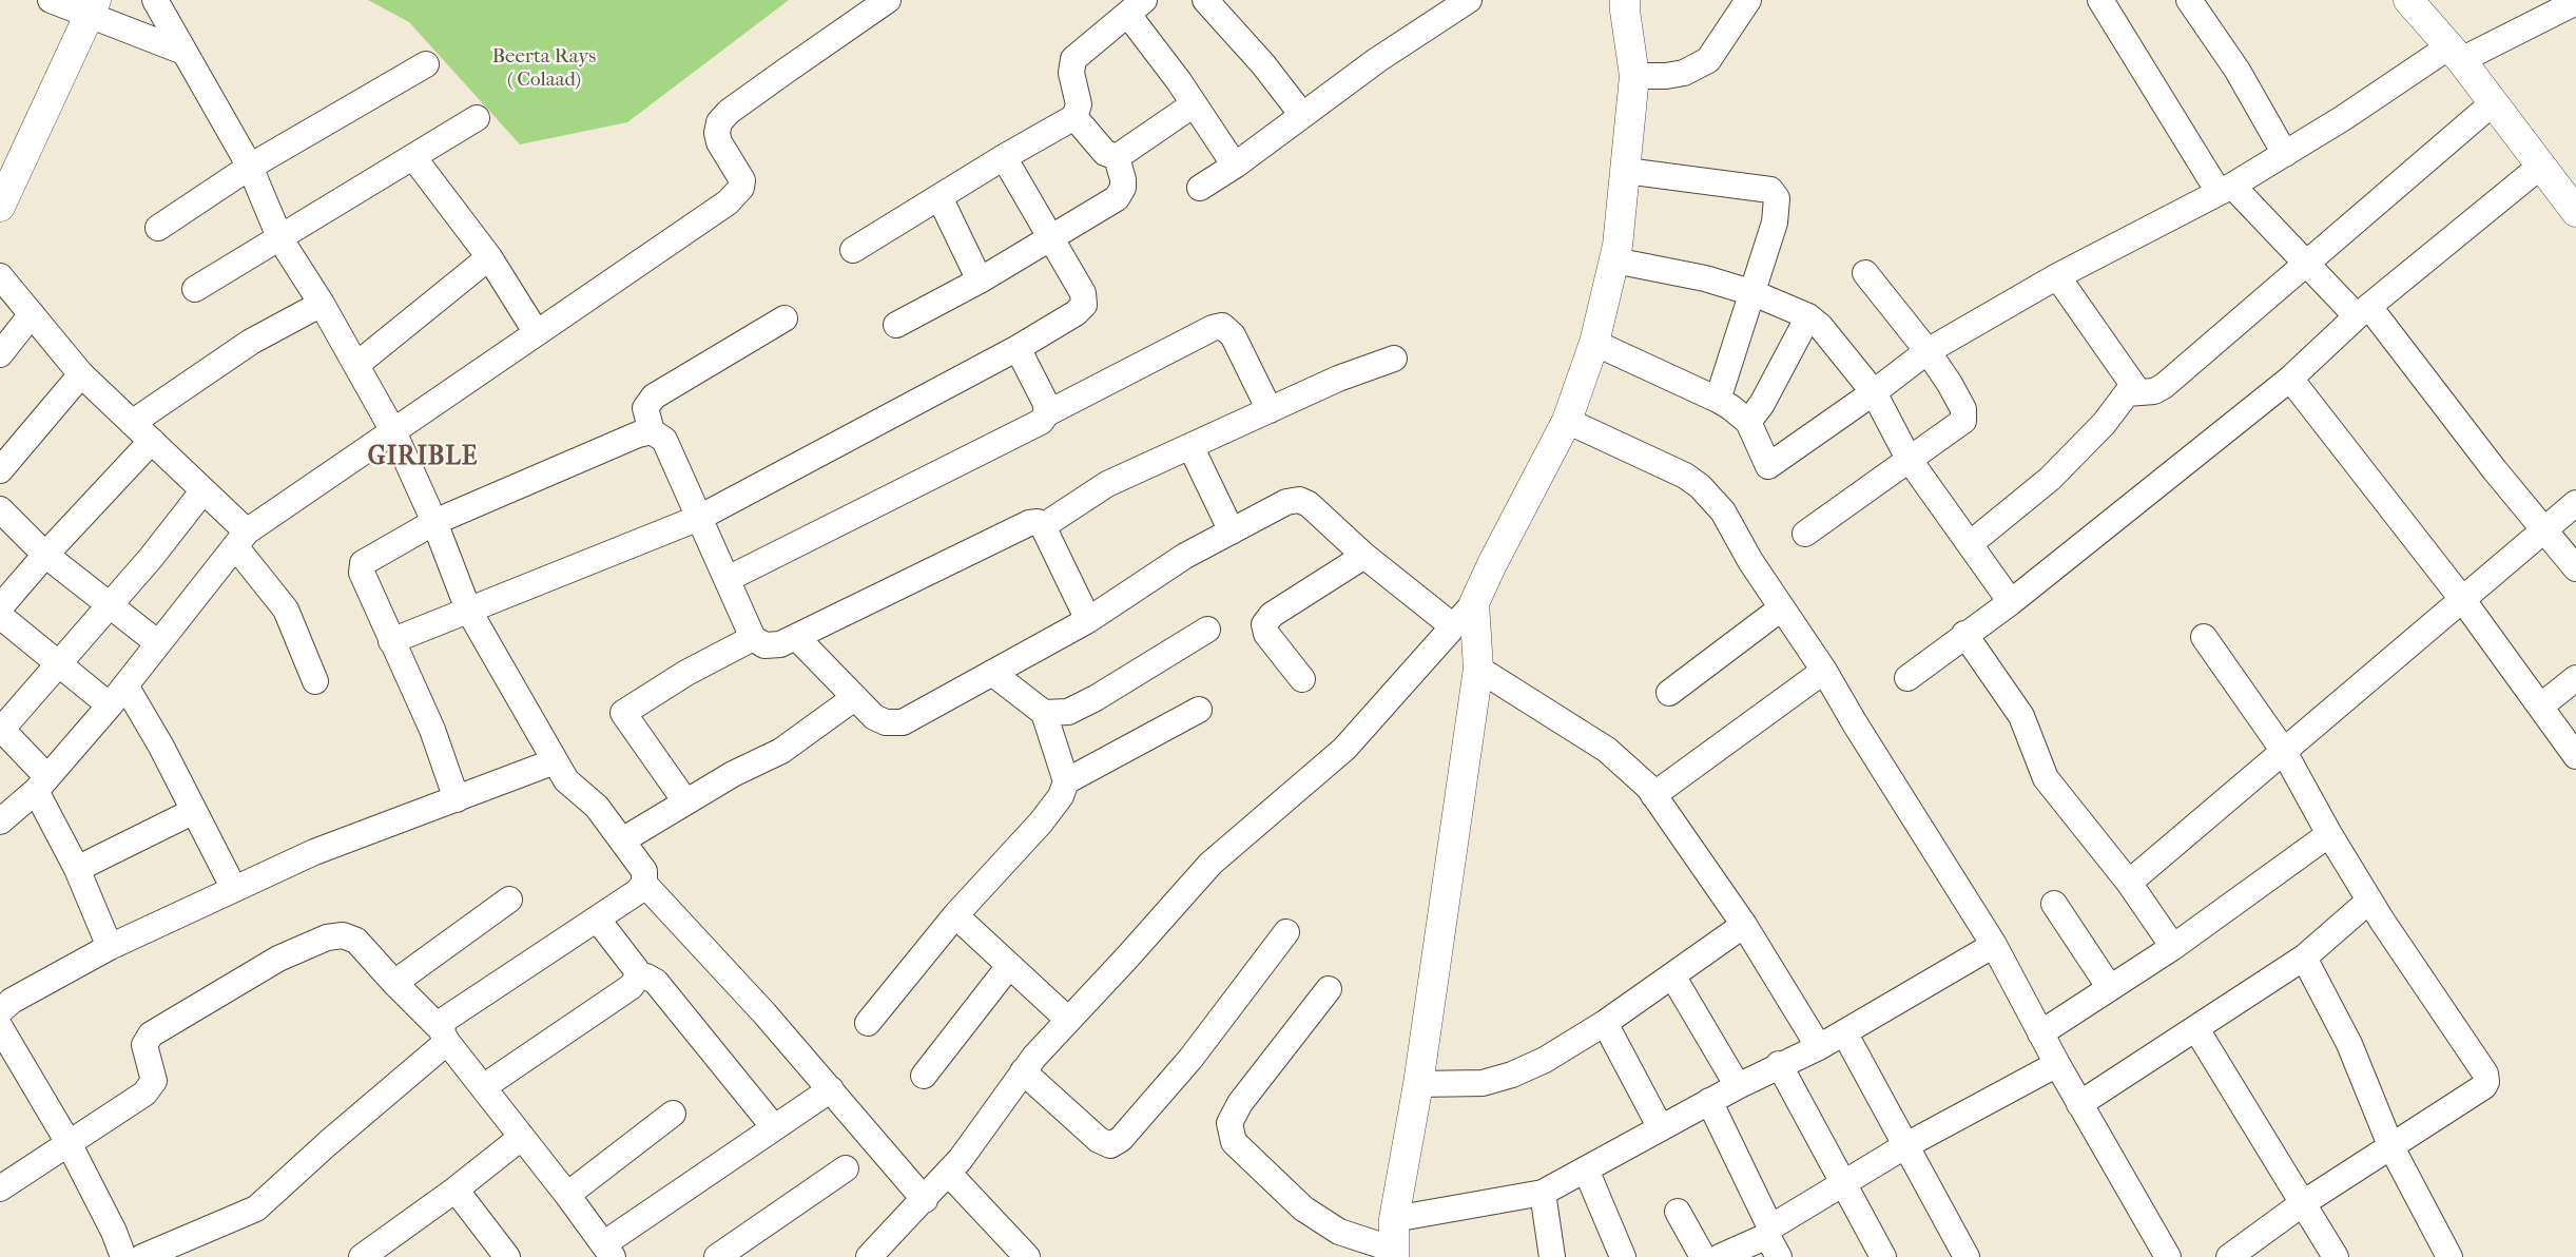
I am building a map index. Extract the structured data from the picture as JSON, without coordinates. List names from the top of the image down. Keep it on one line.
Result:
{"districts":["GIRIBLE"],"parks":["Beerta Rays ( Colaad)"]}
